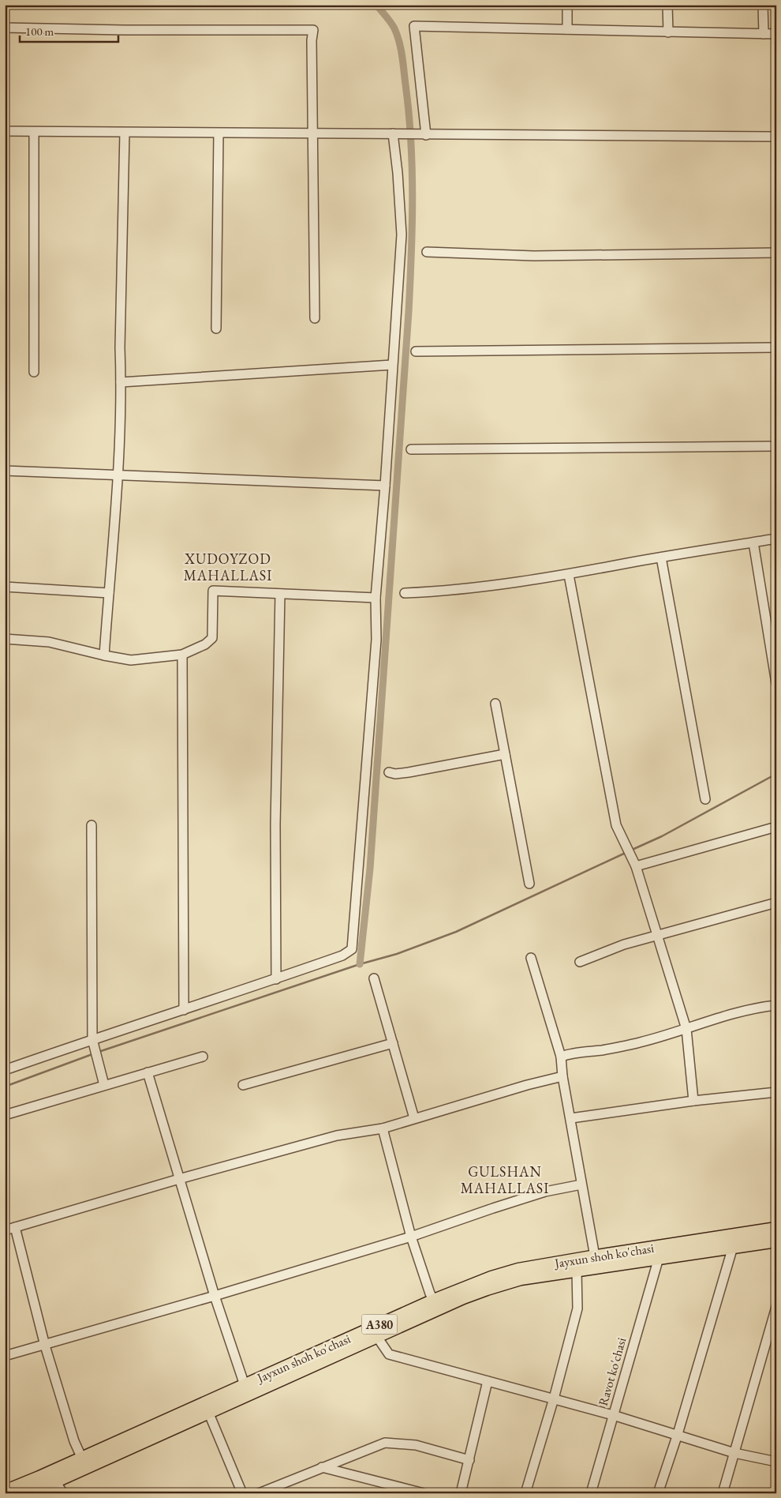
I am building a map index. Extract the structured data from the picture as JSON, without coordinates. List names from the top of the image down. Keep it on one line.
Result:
{"streets":{"highway":["Jayxun shoh ko'chasi","A380"],"street":["Ravot ko'chasi"]},"crossings":[["Jayxun shoh ko'chasi","Ravot ko'chasi"]],"districts":["XUDOYZOD MAHALLASI","GULSHAN MAHALLASI"],"scale_bar":"100 m"}
